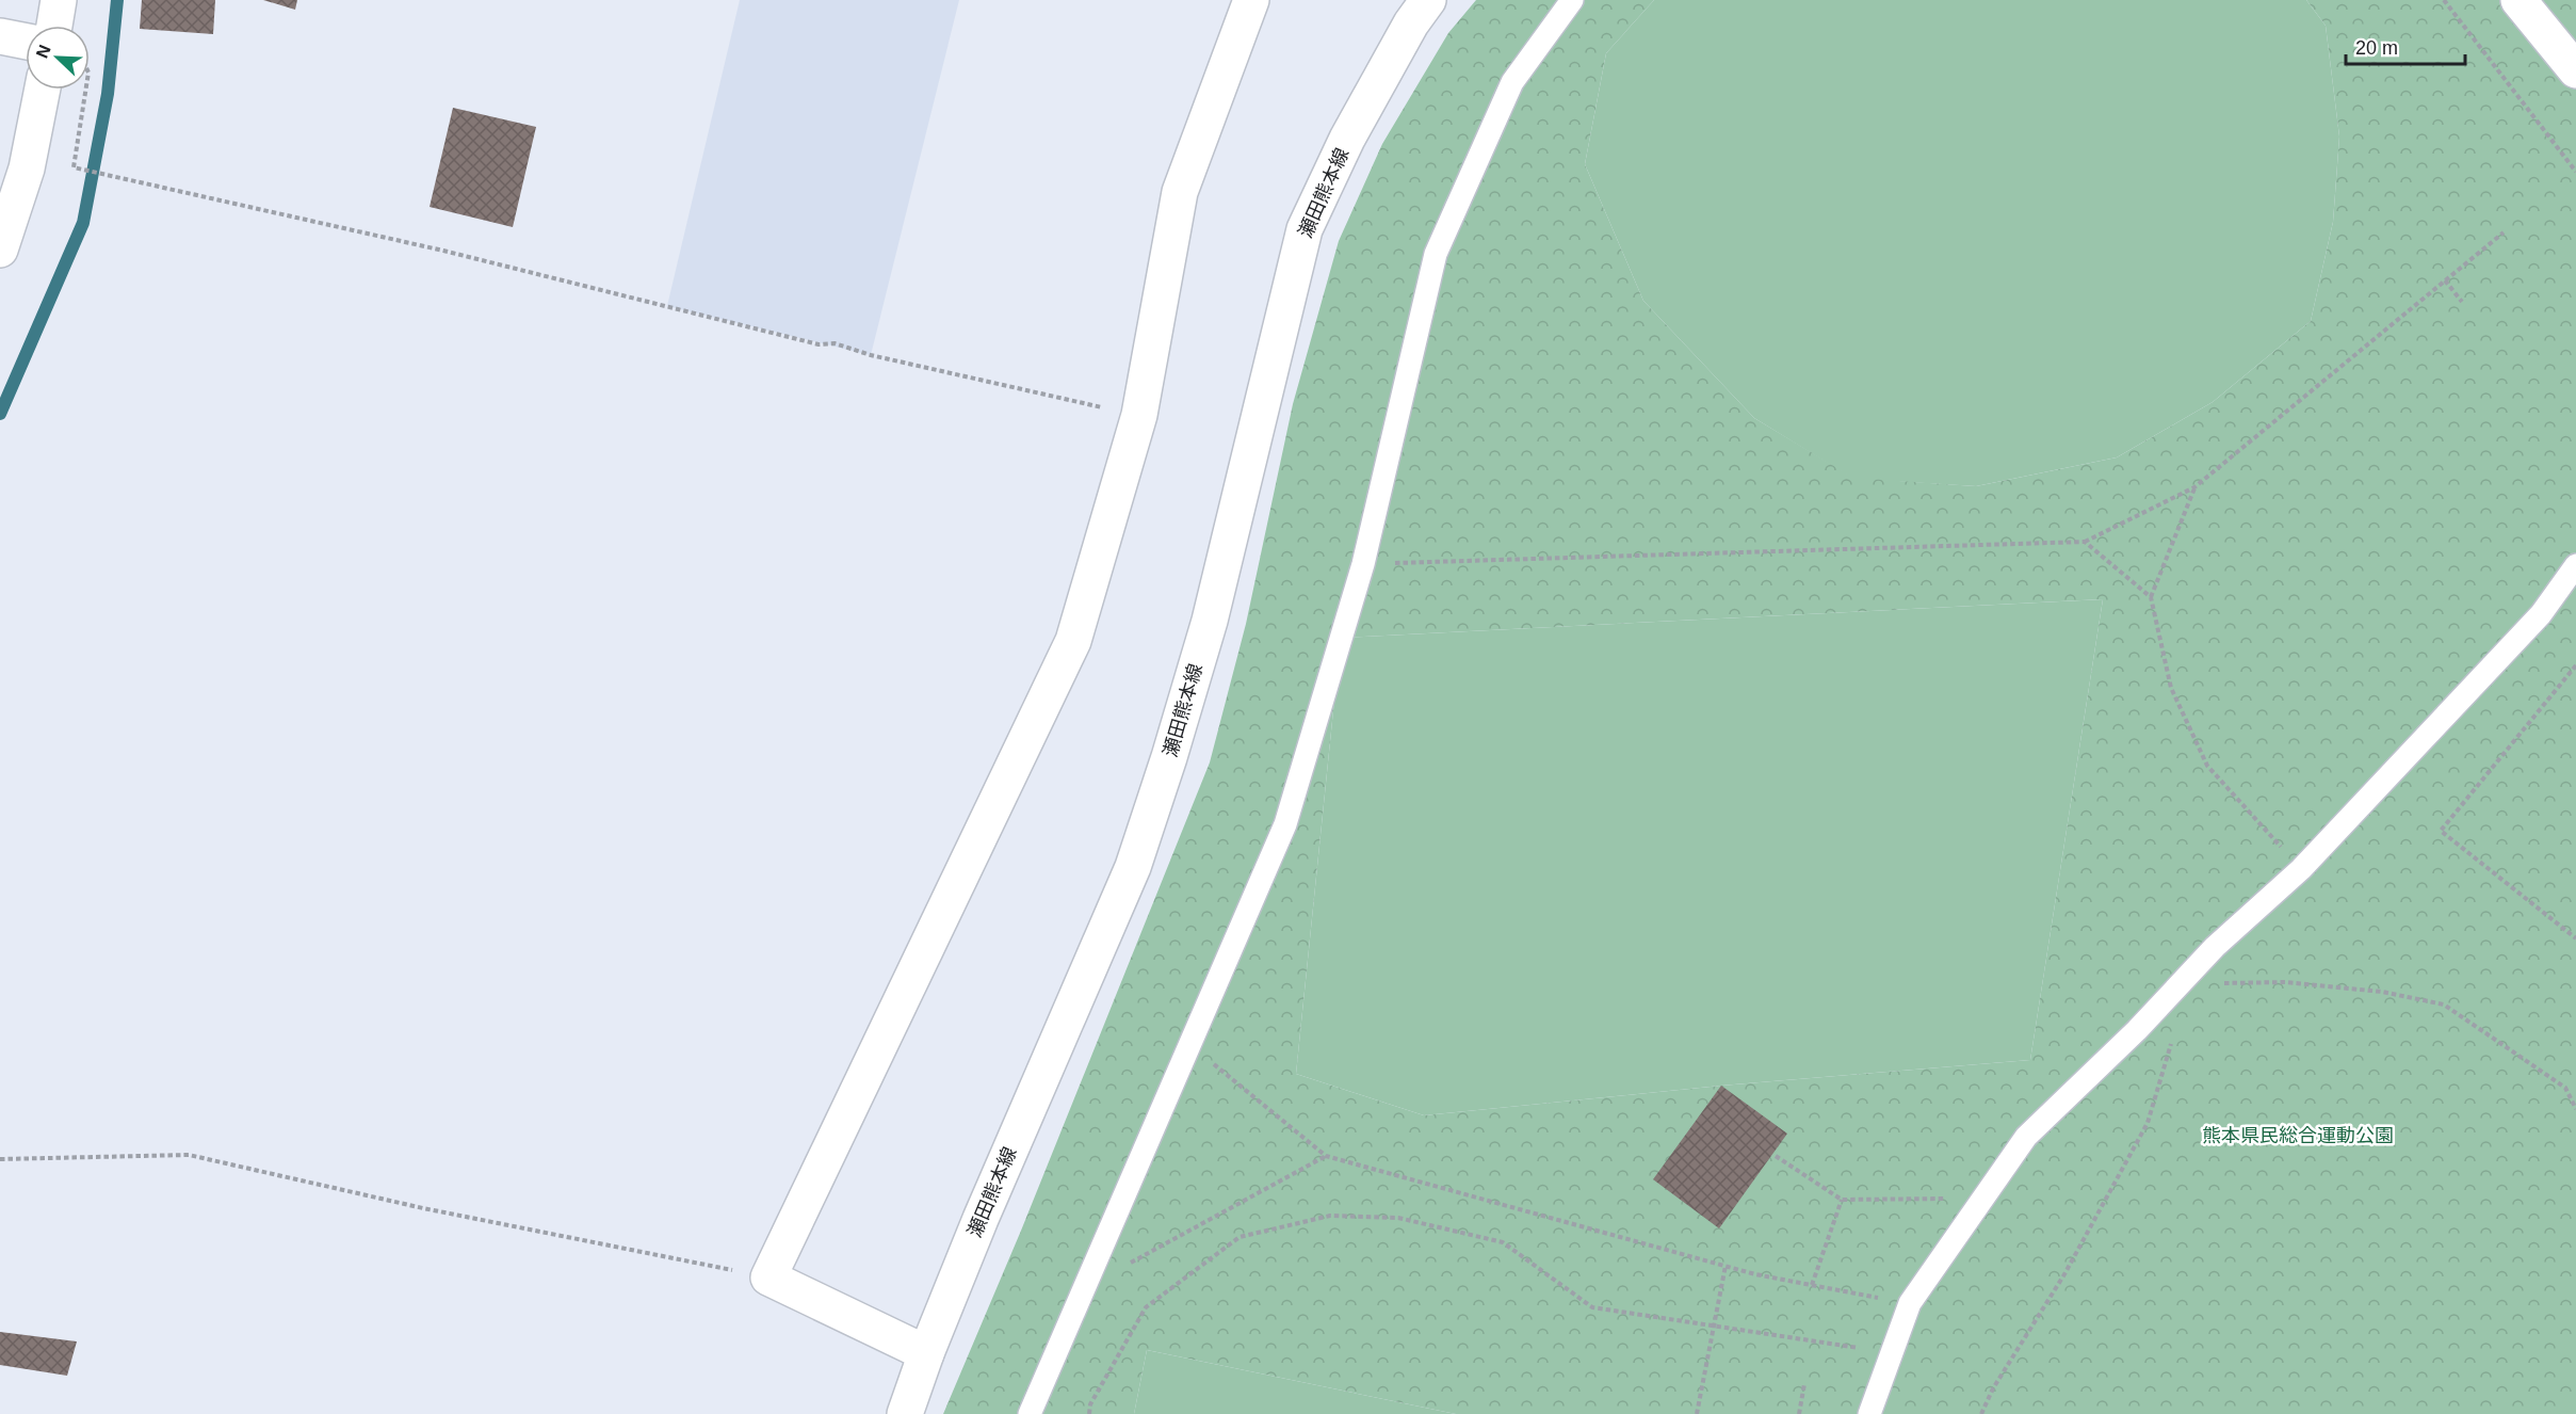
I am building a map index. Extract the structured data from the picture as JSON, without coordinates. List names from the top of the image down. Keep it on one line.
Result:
{"streets":{"street":["瀬田熊本線"]},"parks":["熊本県民総合運動公園"],"scale_bar":"20 m","north":"top left"}
